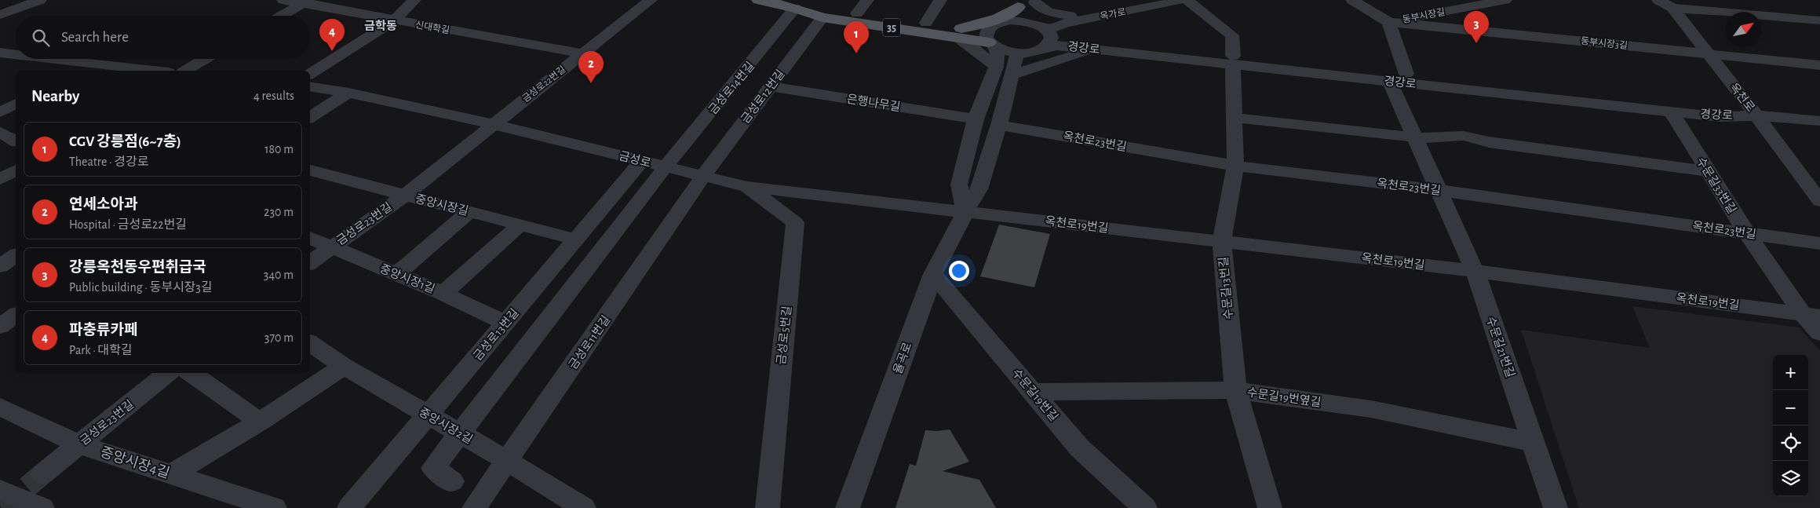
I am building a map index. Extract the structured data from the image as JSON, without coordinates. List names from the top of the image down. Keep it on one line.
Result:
{"streets":{"main road":["35"],"street":["옥가로","동부시장길","신대학길","동부시장3길","경강로","금성로22번길","금성로14번길","금성로12번길","옥천로","은행나무길","옥천로23번길","금성로","수문길33번길","중앙시장길","금성로23번길","옥천로19번길","중앙시장1길","수문길13번길","금성로13번길","금성로5번길","금성로11번길","수문길21번길","율곡로","수문길19번길","수문길19번옆길","중앙시장2길","중앙시장4길"]},"crossings":[["옥가로","경강로"],["동부시장길","동부시장3길"],["신대학길","금성로22번길"],["35","금성로14번길"],["35","금성로12번길"],["동부시장3길","옥천로"],["경강로","옥천로"],["경강로","수문길33번길"],["경강로","수문길13번길"],["경강로","수문길21번길"],["금성로22번길","금성로"],["금성로22번길","금성로23번길"],["금성로14번길","금성로"],["금성로14번길","중앙시장2길"],["금성로12번길","은행나무길"],["금성로12번길","금성로"],["금성로12번길","금성로11번길"],["옥천로23번길","수문길33번길"],["옥천로23번길","수문길13번길"],["옥천로23번길","수문길21번길"],["옥천로23번길","율곡로"],["금성로","금성로23번길"],["금성로","옥천로19번길"],["금성로","금성로13번길"],["금성로","금성로5번길"],["금성로","금성로11번길"],["금성로","율곡로"],["수문길33번길","옥천로19번길"],["중앙시장길","금성로23번길"],["중앙시장길","금성로13번길"],["금성로23번길","중앙시장1길"],["금성로23번길","중앙시장4길"],["옥천로19번길","수문길13번길"],["옥천로19번길","수문길21번길"],["옥천로19번길","율곡로"],["중앙시장1길","금성로13번길"],["수문길13번길","수문길19번옆길"],["금성로13번길","중앙시장2길"],["금성로11번길","중앙시장2길"],["수문길21번길","수문길19번옆길"],["율곡로","수문길19번길"],["수문길19번길","수문길19번옆길"]],"districts":["금학동"],"north":"top right","page":{"pins":["3","4","1","2"],"search":"Search here","heading":["Nearby","4 results"],"list":[{"mark":"1","name":"CGV 강릉점(6~7층)","note":"Theatre · 경강로","value":"180 m"},{"mark":"2","name":"연세소아과","note":"Hospital · 금성로22번길","value":"230 m"},{"mark":"3","name":"강릉옥천동우편취급국","note":"Public building · 동부시장3길","value":"340 m"},{"mark":"4","name":"파충류카페","note":"Park · 대학길","value":"370 m"}],"map_buttons":["+","−"]}}
